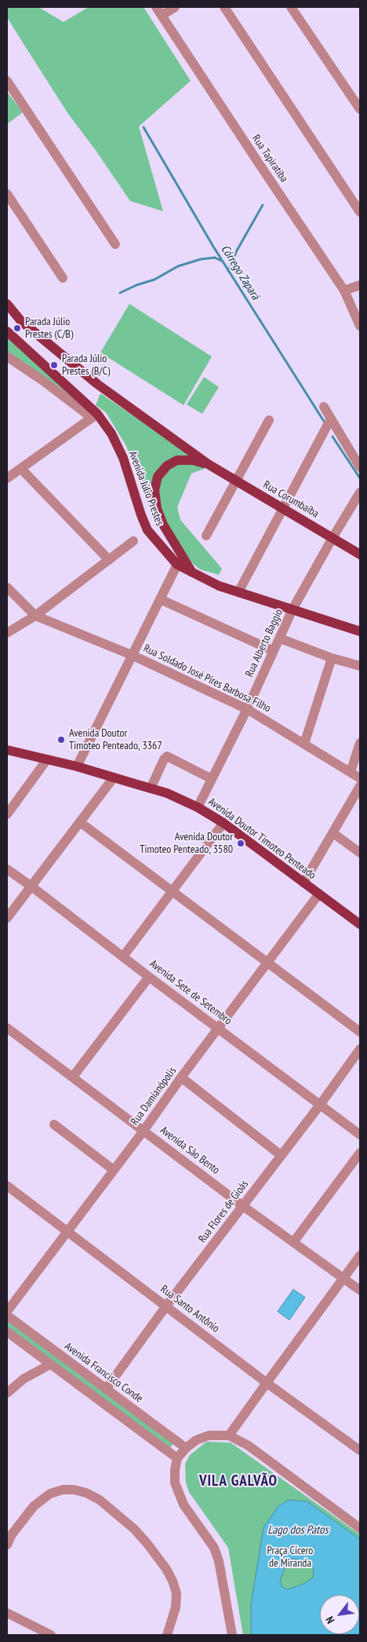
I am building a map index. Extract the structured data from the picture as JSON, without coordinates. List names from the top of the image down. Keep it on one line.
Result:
{"streets":{"main road":["Avenida Júlio Prestes","Rua Corumbaíba","Avenida Doutor Timoteo Penteado"],"street":["Rua Tapiratiba","Rua Alberto Baggio","Rua Soldado José Pires Barbosa Filho","Avenida Sete de Setembro","Rua Damianópolis","Avenida São Bento","Rua Flores de Gioás","Rua Santo Antônio","Avenida Francisco Conde"]},"crossings":[["Avenida Júlio Prestes","Rua Alberto Baggio"],["Rua Corumbaíba","Rua Alberto Baggio"],["Rua Alberto Baggio","Rua Soldado José Pires Barbosa Filho"],["Rua Alberto Baggio","Avenida Doutor Timoteo Penteado"],["Avenida Doutor Timoteo Penteado","Rua Damianópolis"],["Avenida Sete de Setembro","Rua Damianópolis"],["Avenida Sete de Setembro","Rua Flores de Gioás"],["Rua Damianópolis","Avenida São Bento"],["Rua Damianópolis","Rua Santo Antônio"],["Avenida São Bento","Rua Flores de Gioás"],["Rua Flores de Gioás","Rua Santo Antônio"],["Rua Flores de Gioás","Avenida Francisco Conde"]],"districts":["VILA GALVÃO"],"water":["Córrego Zapará","Lago dos Patos"],"parks":["Praça Cícero de Miranda"],"places":["Parada Júlio Prestes (C/B)","Parada Júlio Prestes (B/C)","Avenida Doutor Timoteo Penteado, 3367","Avenida Doutor Timoteo Penteado, 3580"],"north":"bottom left"}
